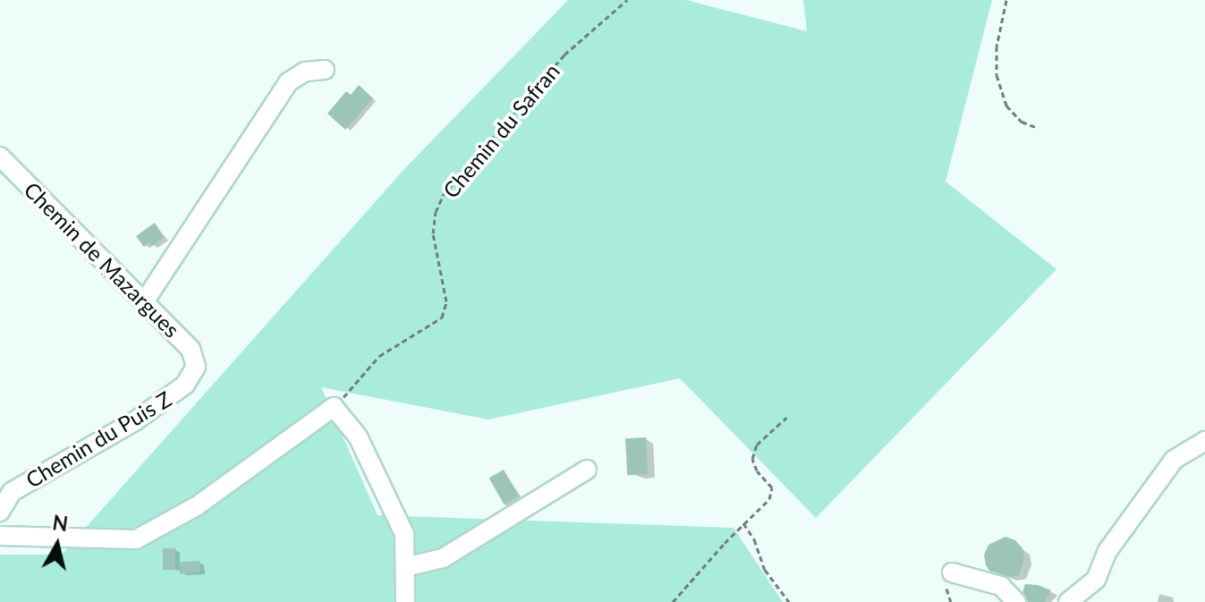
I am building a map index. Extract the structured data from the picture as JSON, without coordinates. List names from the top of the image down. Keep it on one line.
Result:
{"streets":{"street":["Chemin de Mazargues","Chemin du Puis Z"],"path":["Chemin du Safran"]},"crossings":[["Chemin de Mazargues","Chemin du Puis Z"]],"north":"top"}
